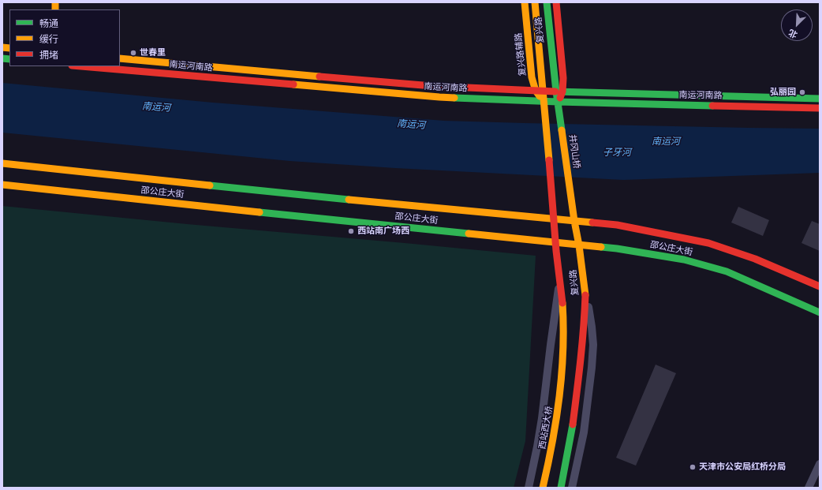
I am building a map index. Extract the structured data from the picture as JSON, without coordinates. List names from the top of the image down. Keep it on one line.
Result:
{"streets":{"street":["复兴路","复兴路辅路","南运河南路","井冈山桥","邵公庄大街","西站西大桥"]},"crossings":[["复兴路","复兴路辅路"],["复兴路","南运河南路"],["复兴路","井冈山桥"],["复兴路","邵公庄大街"],["复兴路","西站西大桥"],["复兴路辅路","南运河南路"]],"water":["南运河","子牙河"],"places":["世春里","弘丽园","西站南广场西","天津市公安局红桥分局"],"legend":["畅通","缓行","拥堵"],"north":"bottom left"}
